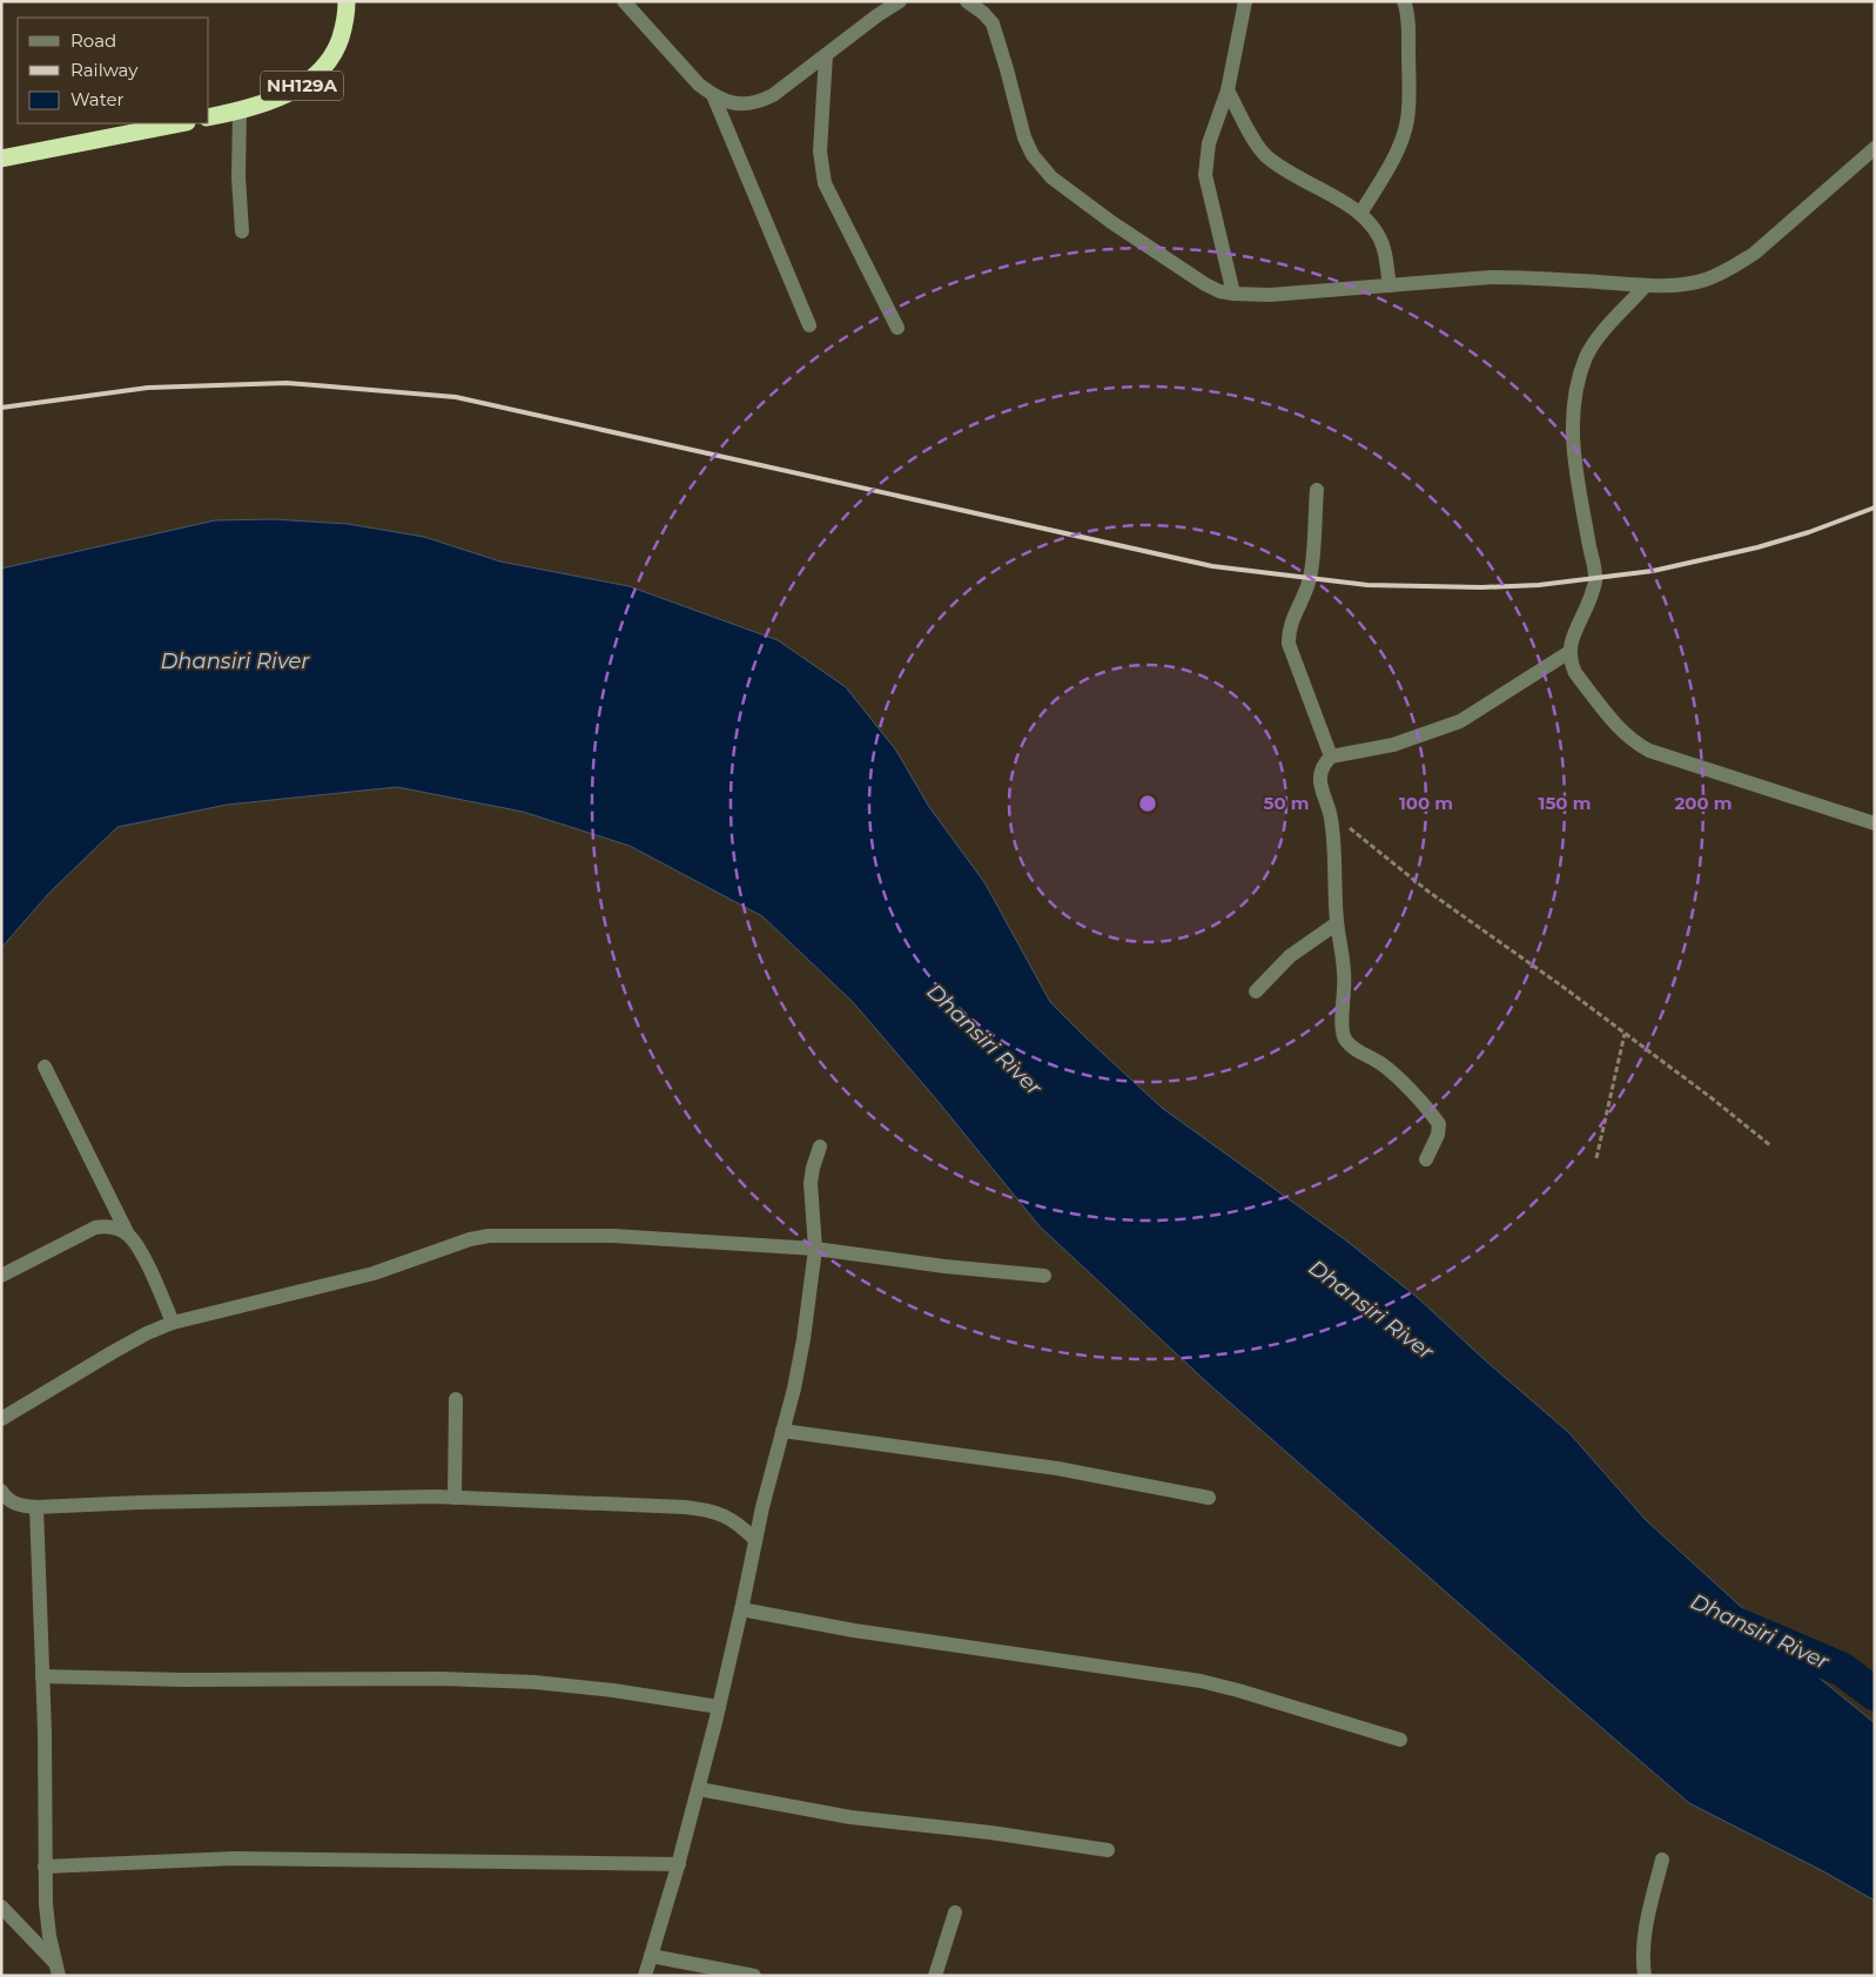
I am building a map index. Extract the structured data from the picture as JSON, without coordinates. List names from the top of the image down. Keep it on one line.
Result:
{"streets":{"highway":["NH129A"]},"water":["Dhansiri River"],"legend":["Road","Railway","Water"],"rings":["50 m","100 m","150 m","200 m"]}
